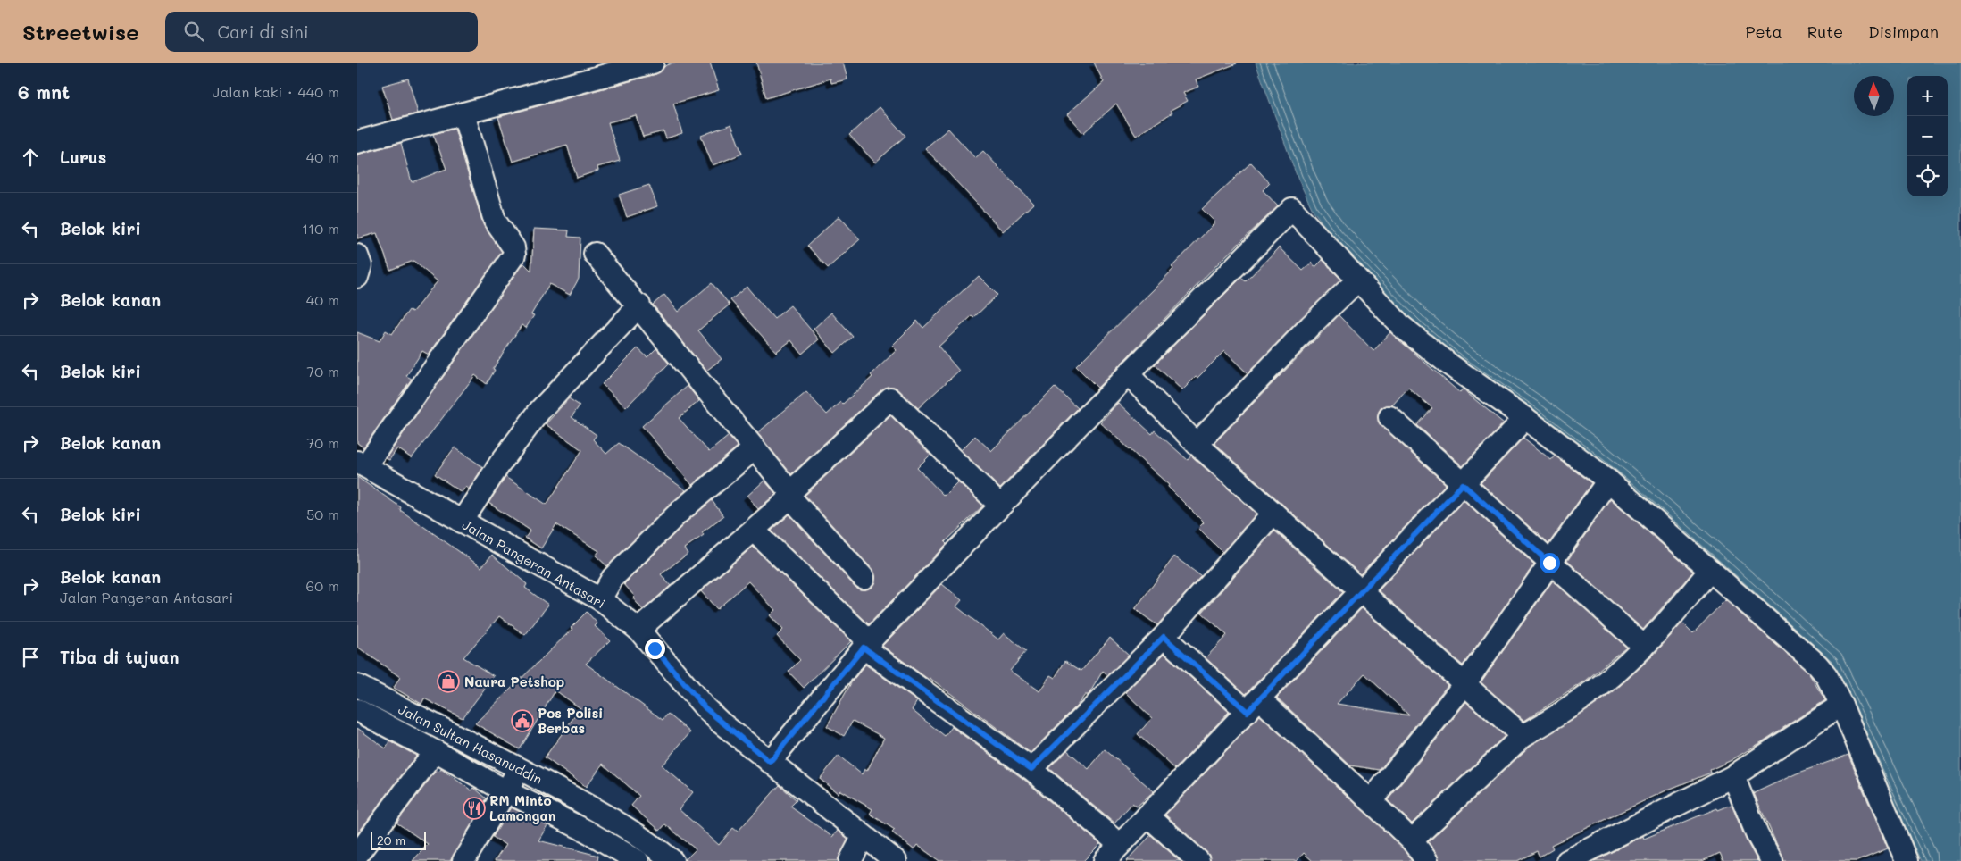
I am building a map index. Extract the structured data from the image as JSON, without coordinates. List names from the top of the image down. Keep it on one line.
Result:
{"streets":{"street":["Jalan Pangeran Antasari","Jalan Sultan Hasanuddin"]},"places":{"shop":["Naura Petshop"],"public building":["Pos Polisi Berbas"],"restaurant":["RM Minto Lamongan"]},"scale_bar":"20 m","north":"top","page":{"header":"Streetwise","search":"Cari di sini","nav":["Peta","Rute","Disimpan"],"heading":["6 mnt","Jalan kaki · 440 m"],"map_buttons":["+","−"],"list":[["Lurus","40 m"],["Belok kiri","110 m"],["Belok kanan","40 m"],["Belok kiri","70 m"],["Belok kanan","70 m"],["Belok kiri","50 m"],["Belok kanan","Jalan Pangeran Antasari","60 m"],"Tiba di tujuan"],"scale":"20 m"}}
